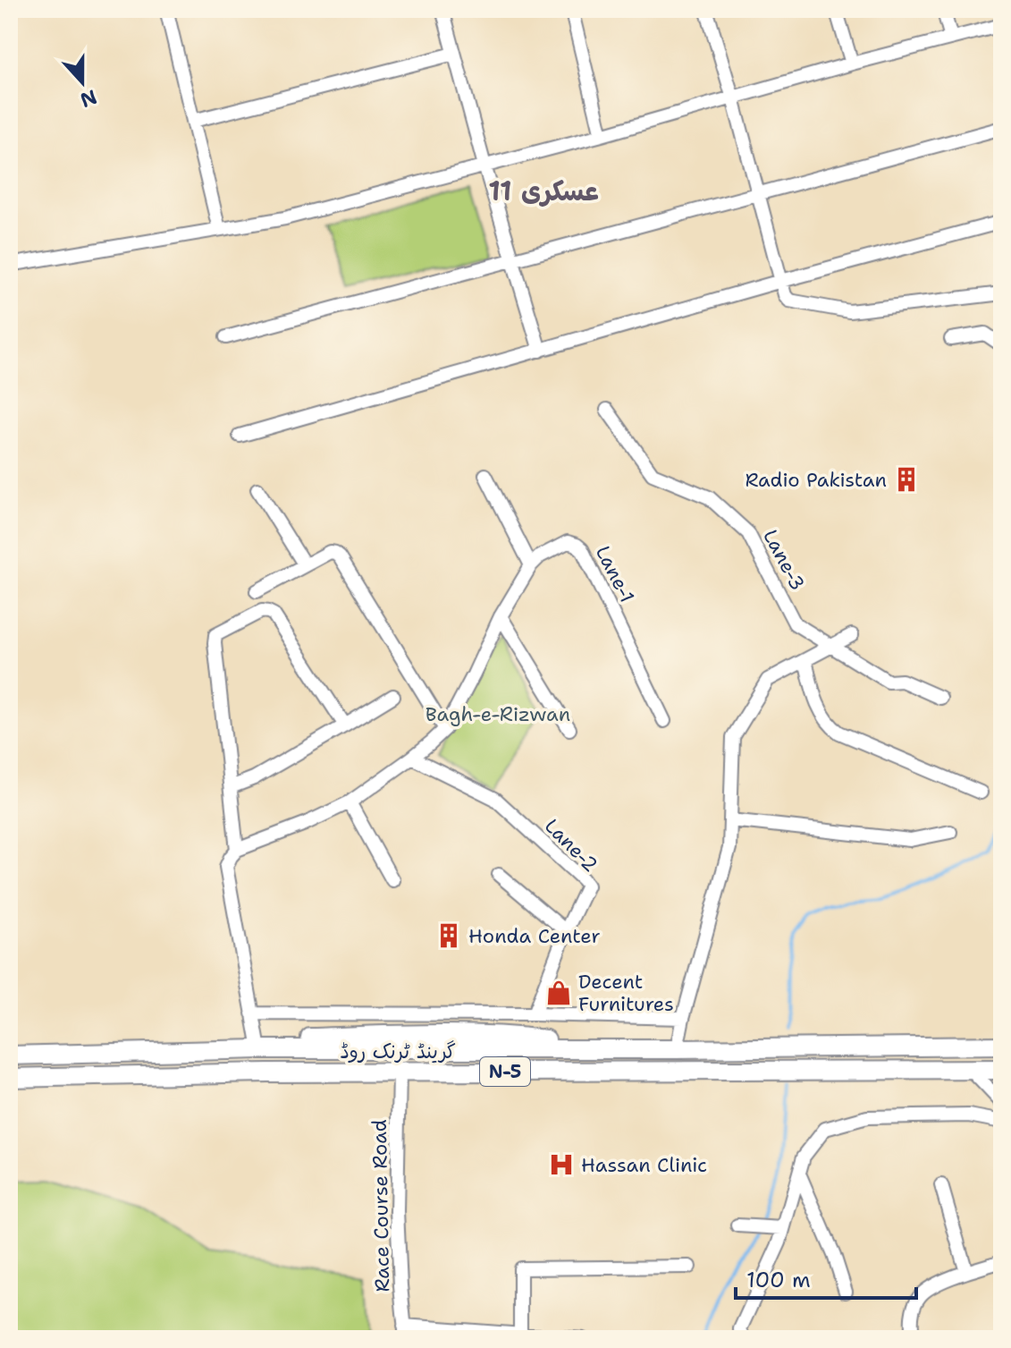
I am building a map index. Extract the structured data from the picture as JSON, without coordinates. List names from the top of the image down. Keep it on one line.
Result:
{"streets":{"highway":["گرینڈ ٹرنک روڈ","N-5"],"street":["Lane-3","Lane-1","Lane-2","Race Course Road"]},"crossings":[["Lane-1","Lane-2"],["گرینڈ ٹرنک روڈ","Race Course Road"]],"districts":["عسکری 11"],"parks":["Bagh-e-Rizwan"],"places":{"building":["Radio Pakistan","Honda Center"],"shop":["Decent Furnitures"],"hospital":["Hassan Clinic"]},"scale_bar":"100 m","north":"bottom"}
